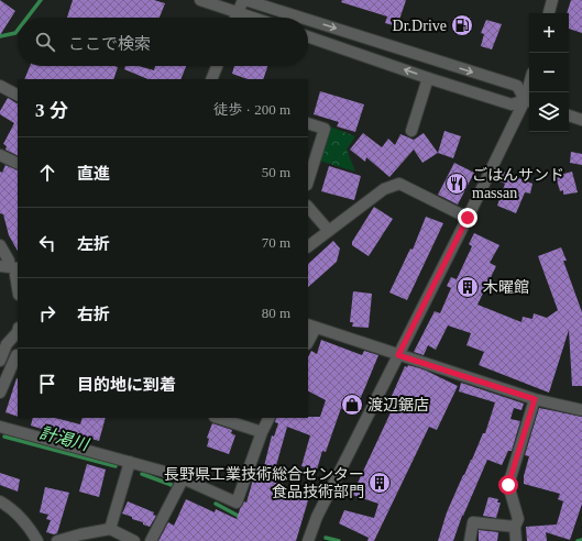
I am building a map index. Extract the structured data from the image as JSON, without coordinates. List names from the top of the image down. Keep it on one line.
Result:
{"water":["計渇川"],"places":{"fuel station":["Dr.Drive"],"restaurant":["ごはんサンド massan"],"building":["木曜館","長野県工業技術総合センター 食品技術部門"],"shop":["渡辺鋸店"]},"page":{"map_buttons":["+","−"],"search":"ここで検索","heading":["3 分","徒歩 · 200 m"],"list":[["直進","50 m"],["左折","70 m"],["右折","80 m"],"目的地に到着"]}}
